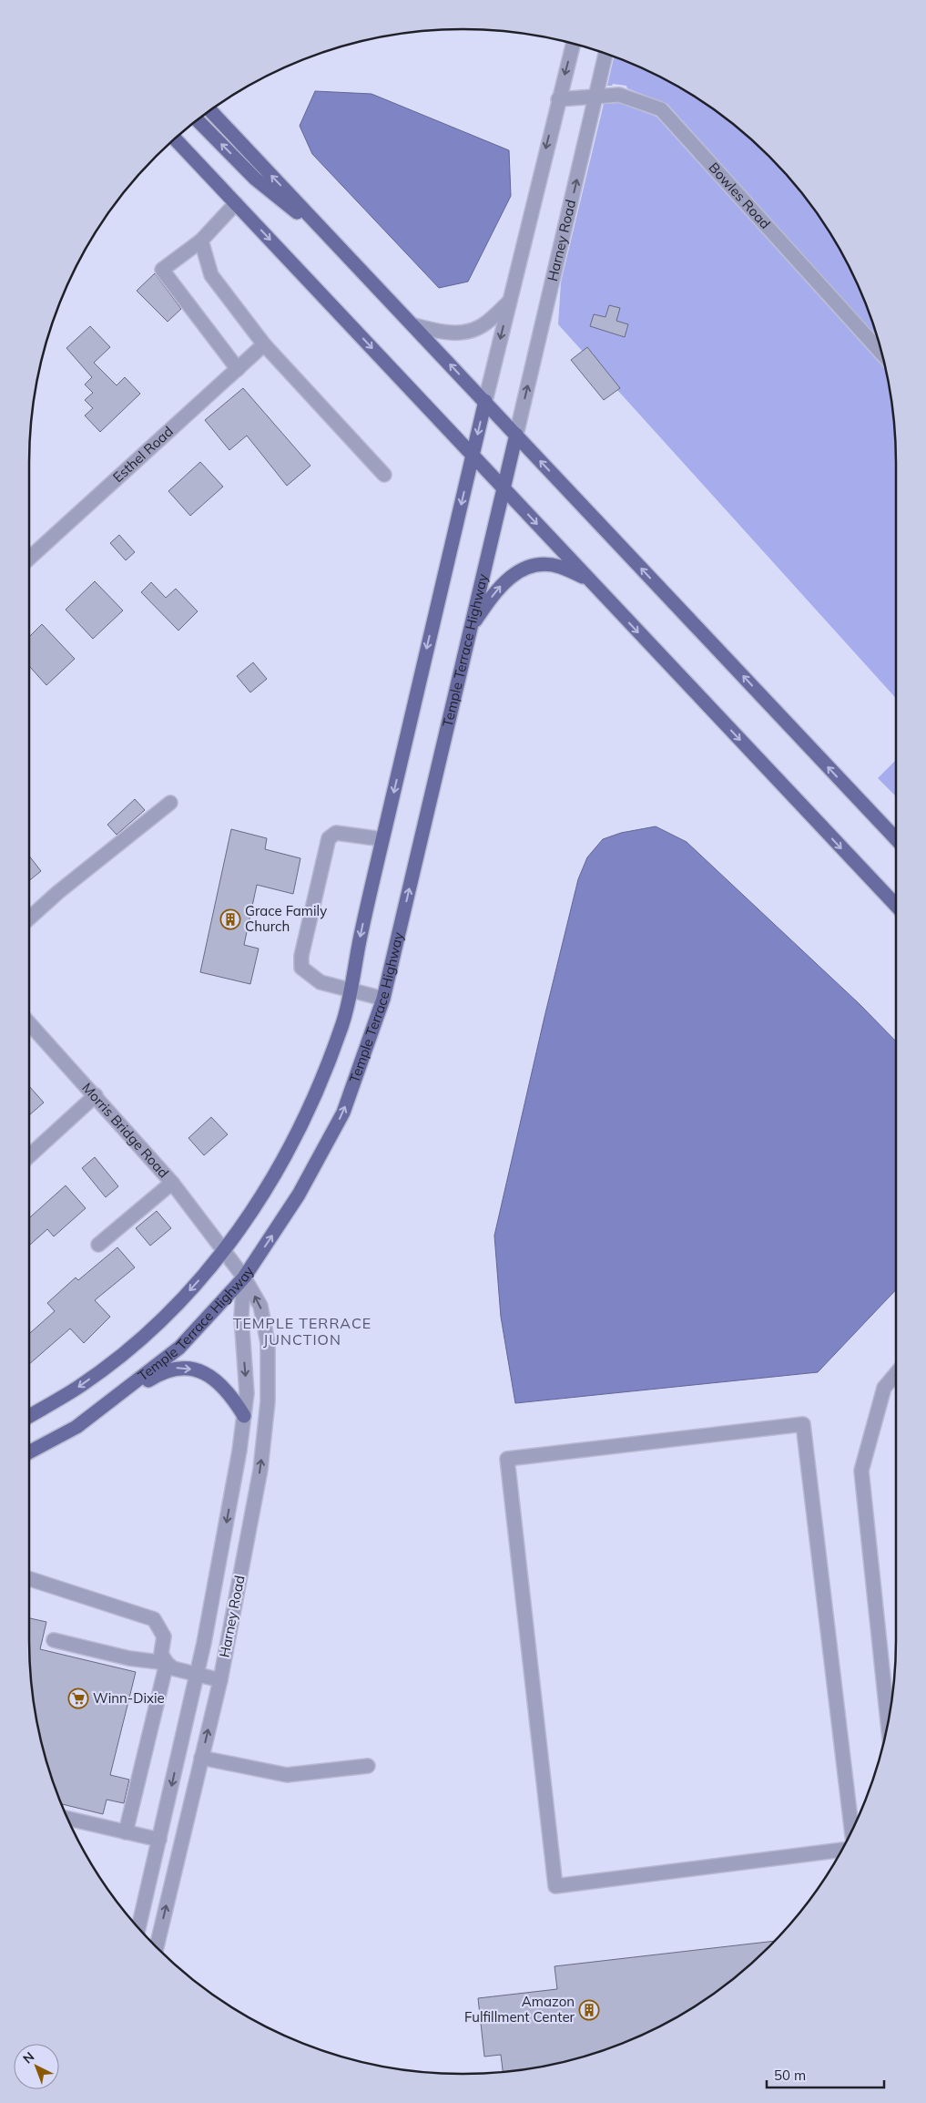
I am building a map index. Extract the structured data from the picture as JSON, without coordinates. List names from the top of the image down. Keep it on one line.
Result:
{"streets":{"main road":["Temple Terrace Highway"],"street":["Bowles Road","Harney Road","Esthel Road","Morris Bridge Road"]},"crossings":[["Bowles Road","Harney Road"],["Harney Road","Temple Terrace Highway"],["Harney Road","Morris Bridge Road"],["Temple Terrace Highway","Morris Bridge Road"]],"districts":["TEMPLE TERRACE JUNCTION"],"places":{"building":["Grace Family Church","Amazon Fulfillment Center"],"supermarket":["Winn-Dixie"]},"scale_bar":"50 m","north":"top left"}
